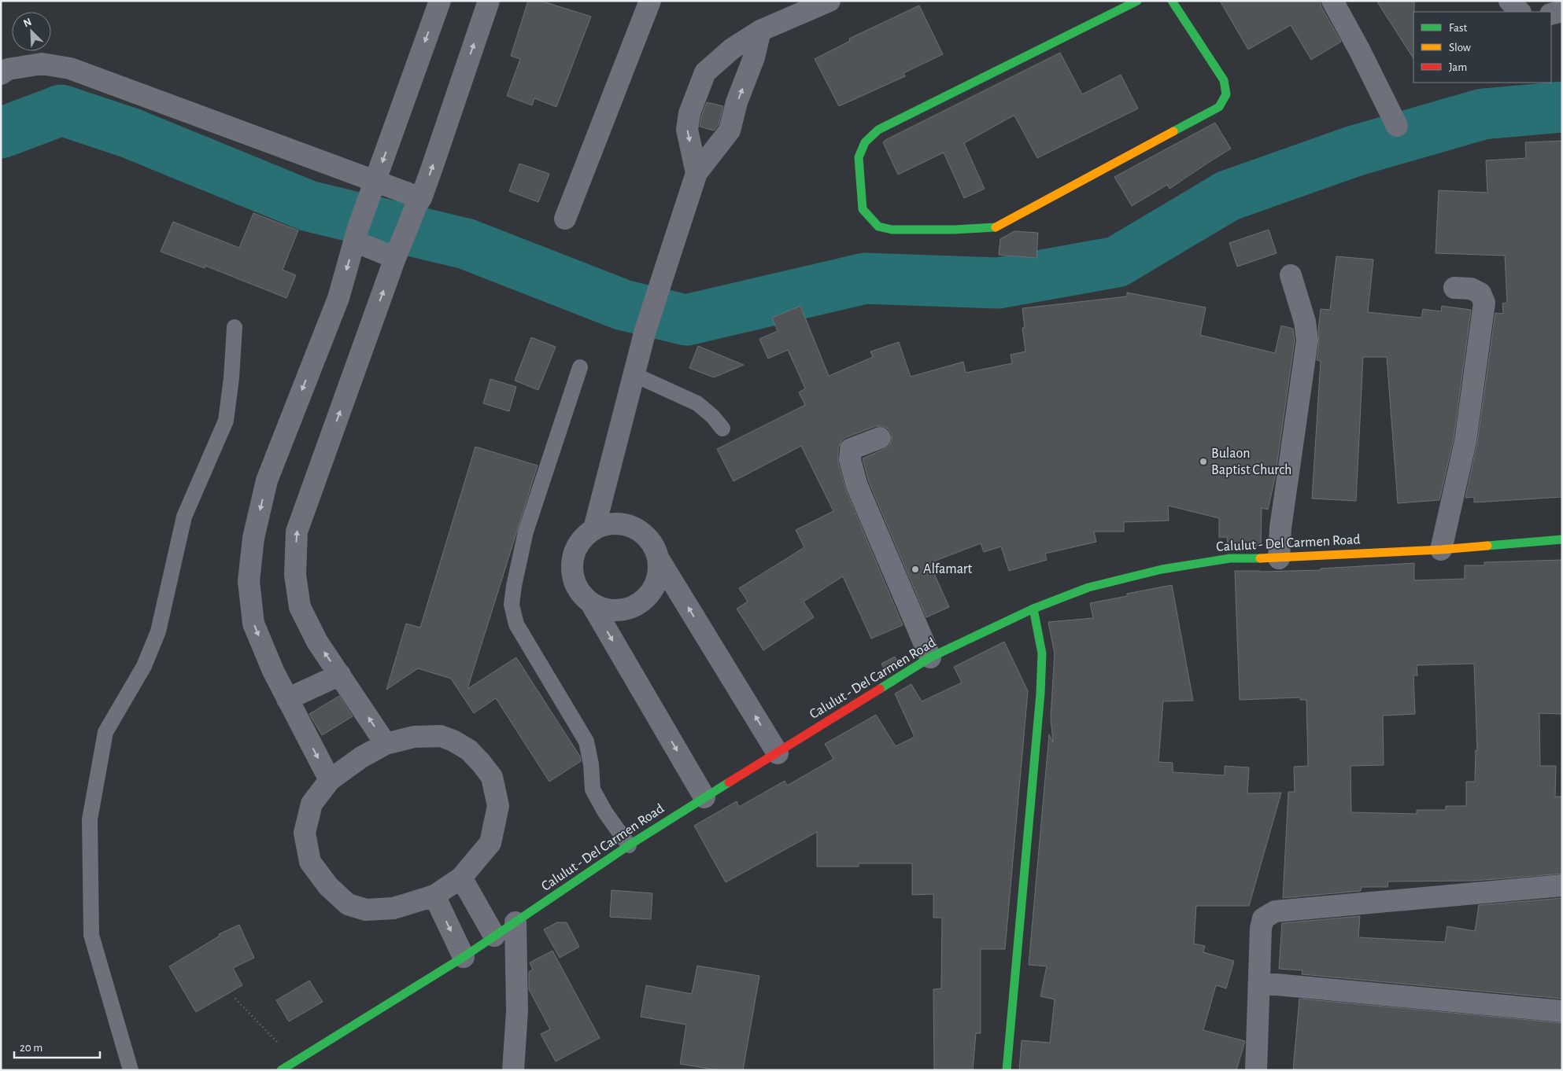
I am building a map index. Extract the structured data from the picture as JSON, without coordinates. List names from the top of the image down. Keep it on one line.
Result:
{"streets":{"main road":["Calulut - Del Carmen Road"]},"places":["Bulaon Baptist Church","Alfamart"],"legend":["Fast","Slow","Jam"],"scale_bar":"20 m","north":"top left"}
